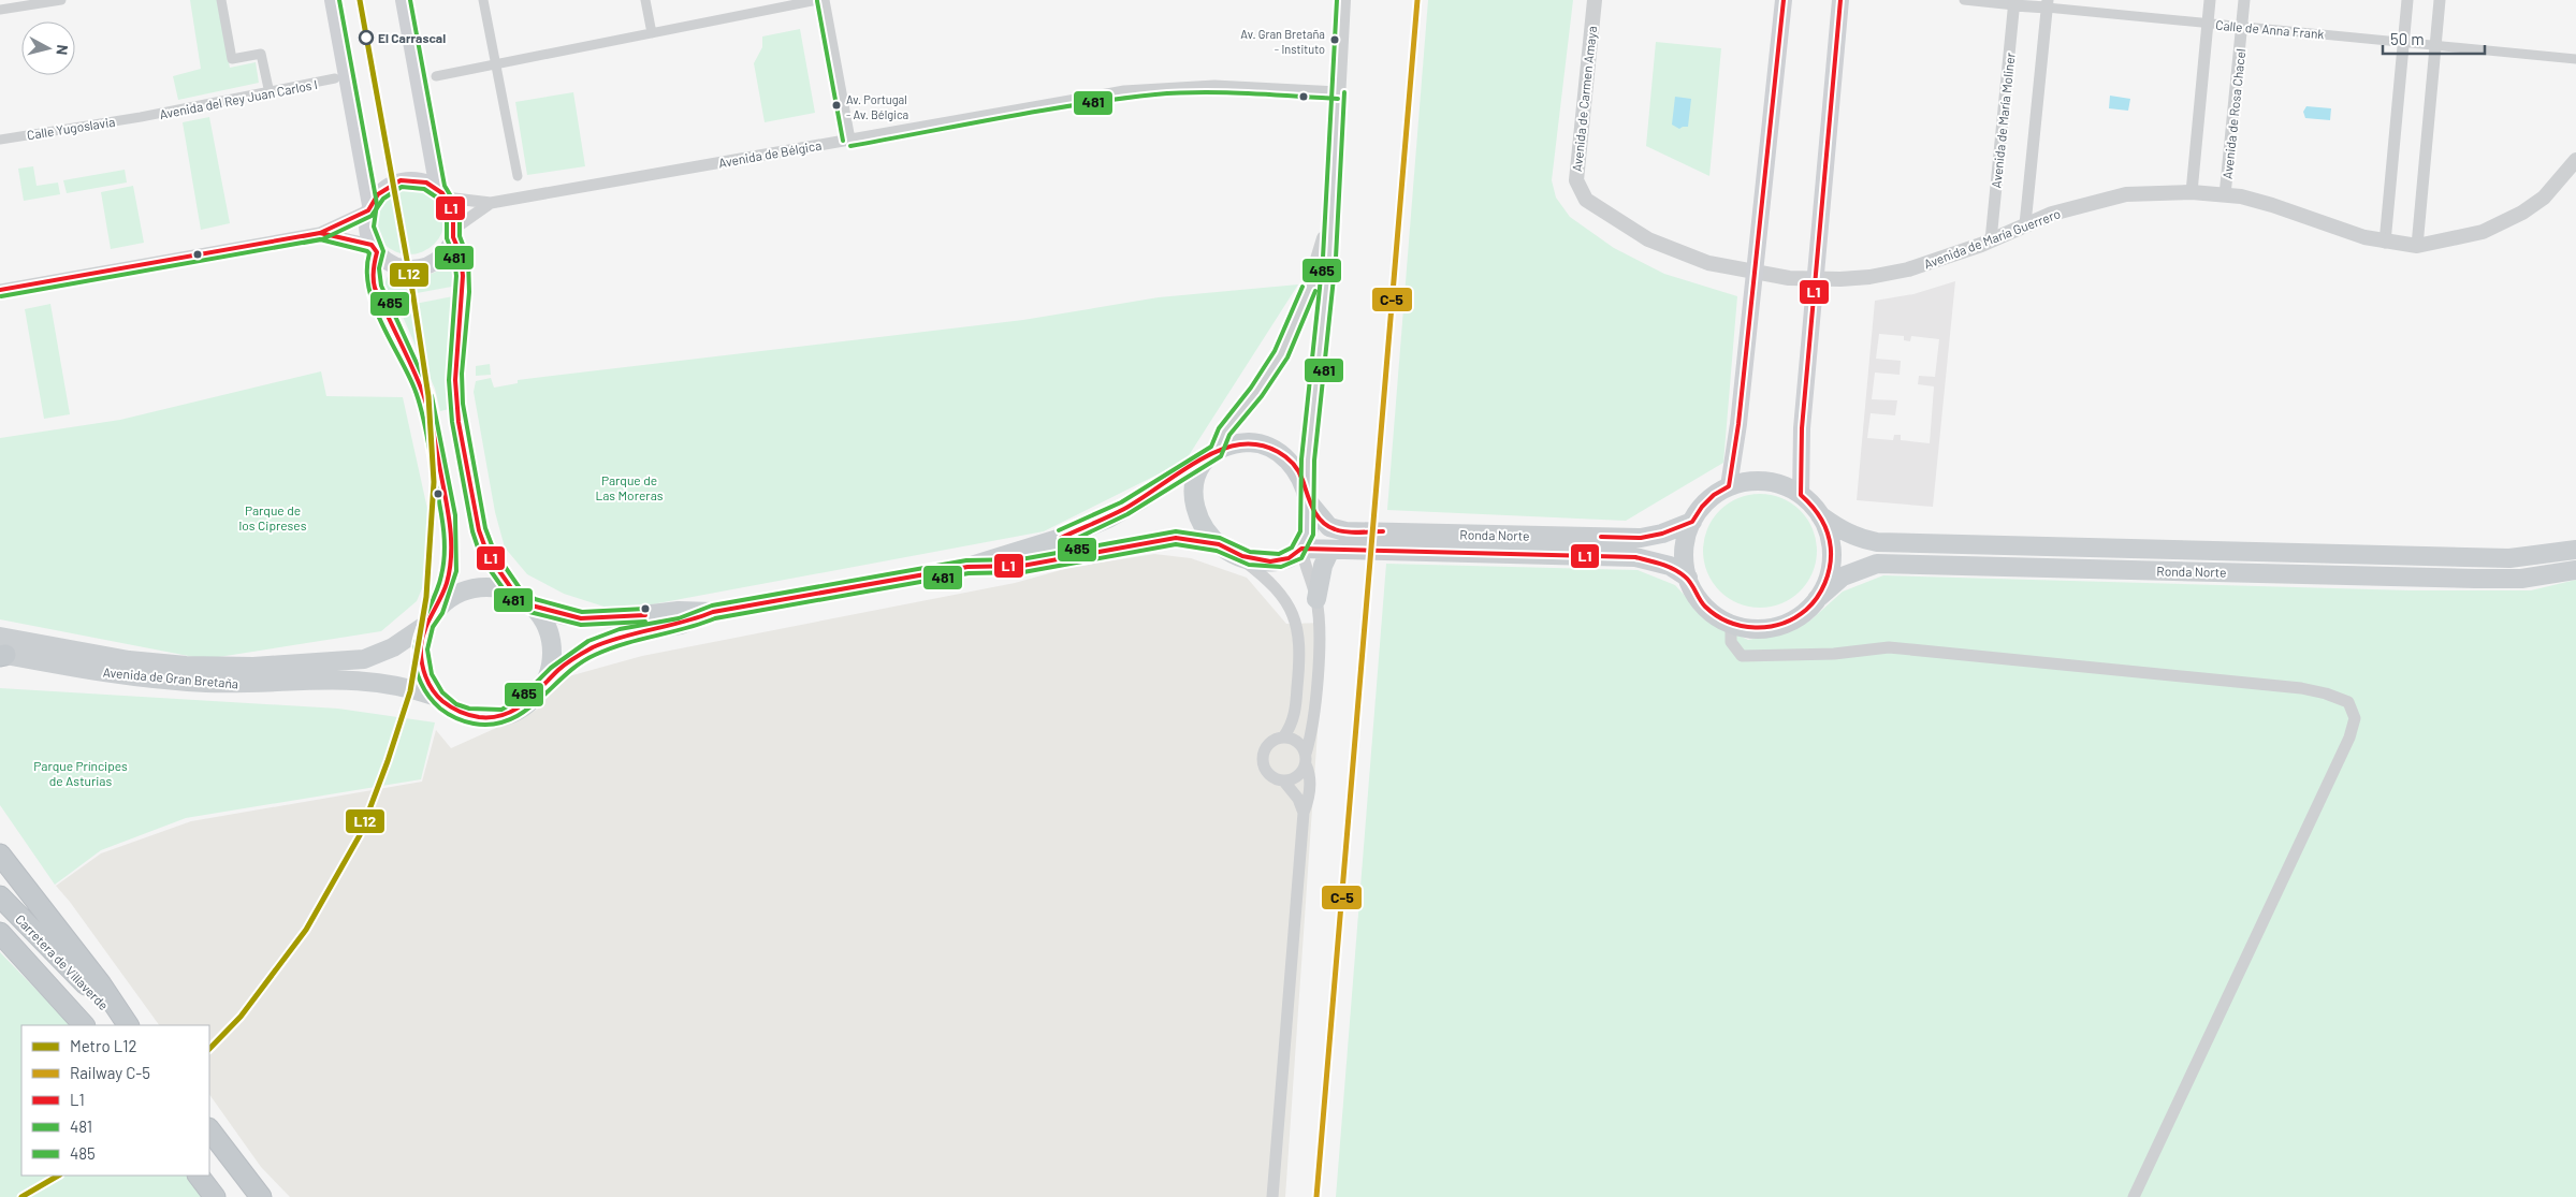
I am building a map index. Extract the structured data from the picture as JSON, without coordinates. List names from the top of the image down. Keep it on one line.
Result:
{"streets":{"highway":["Carretera de Villaverde"],"main road":["Ronda Norte","Avenida de Gran Bretaña"],"street":["Calle de Anna Frank","Avenida del Rey Juan Carlos I","Avenida de Carmen Amaya","Avenida de Rosa Chacel","Avenida de María Moliner","Calle Yugoslavia","Avenida de Bélgica","Avenida de María Guerrero"]},"crossings":[["Calle de Anna Frank","Avenida de Rosa Chacel"],["Calle de Anna Frank","Avenida de María Moliner"],["Avenida del Rey Juan Carlos I","Calle Yugoslavia"],["Avenida de Carmen Amaya","Avenida de María Guerrero"],["Avenida de Rosa Chacel","Avenida de María Guerrero"],["Avenida de María Moliner","Avenida de María Guerrero"]],"parks":["Parque de Las Moreras","Parque de los Cipreses","Parque Príncipes de Asturias"],"places":["El Carrascal","Av. Gran Bretaña - Instituto","Av. Portugal - Av. Bélgica"],"lines":["metro line L12","rail line C-5","transit line L1","transit line 485","transit line 481"],"legend":["Metro L12","Railway C-5","L1","481","485"],"scale_bar":"50 m","north":"right"}
